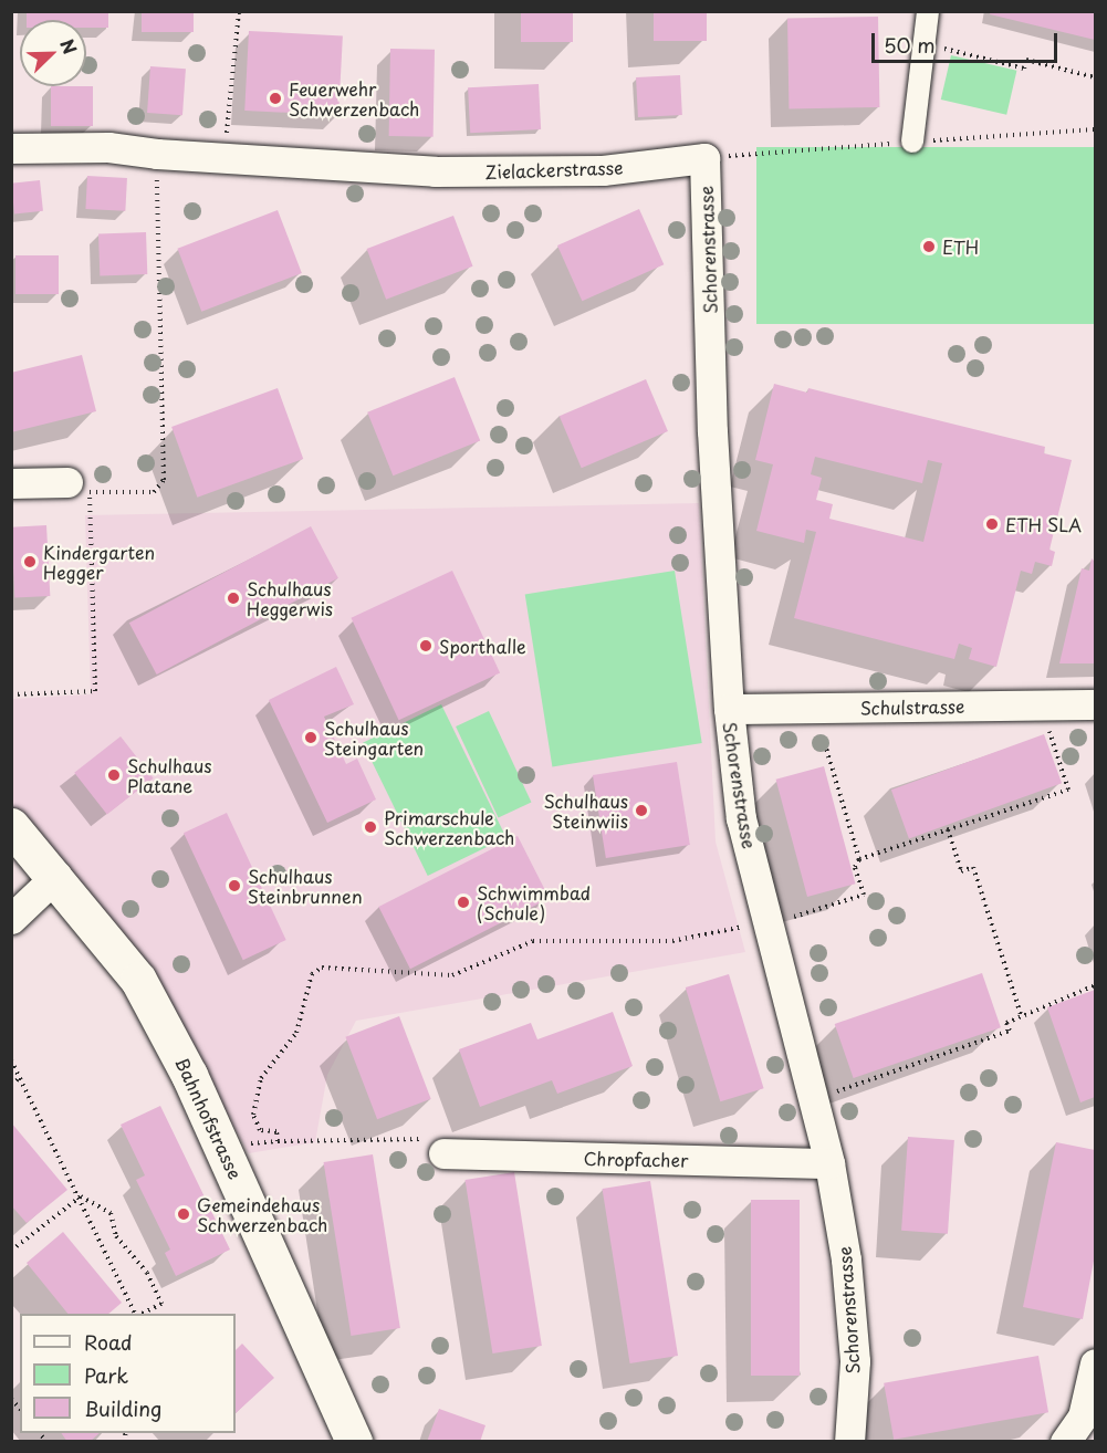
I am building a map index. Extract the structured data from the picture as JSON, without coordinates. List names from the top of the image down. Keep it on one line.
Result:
{"streets":{"main road":["Bahnhofstrasse"],"street":["Zielackerstrasse","Schorenstrasse","Schulstrasse","Chropfacher"]},"crossings":[["Zielackerstrasse","Schorenstrasse"],["Schorenstrasse","Schulstrasse"],["Schorenstrasse","Chropfacher"]],"places":["Feuerwehr Schwerzenbach","ETH","ETH SLA","Kindergarten Hegger","Schulhaus Heggerwis","Sporthalle","Schulhaus Steingarten","Schulhaus Platane","Schulhaus Steinwiis","Primarschule Schwerzenbach","Schulhaus Steinbrunnen","Schwimmbad (Schule)","Gemeindehaus Schwerzenbach"],"legend":["Road","Park","Building"],"scale_bar":"50 m","north":"top right"}
